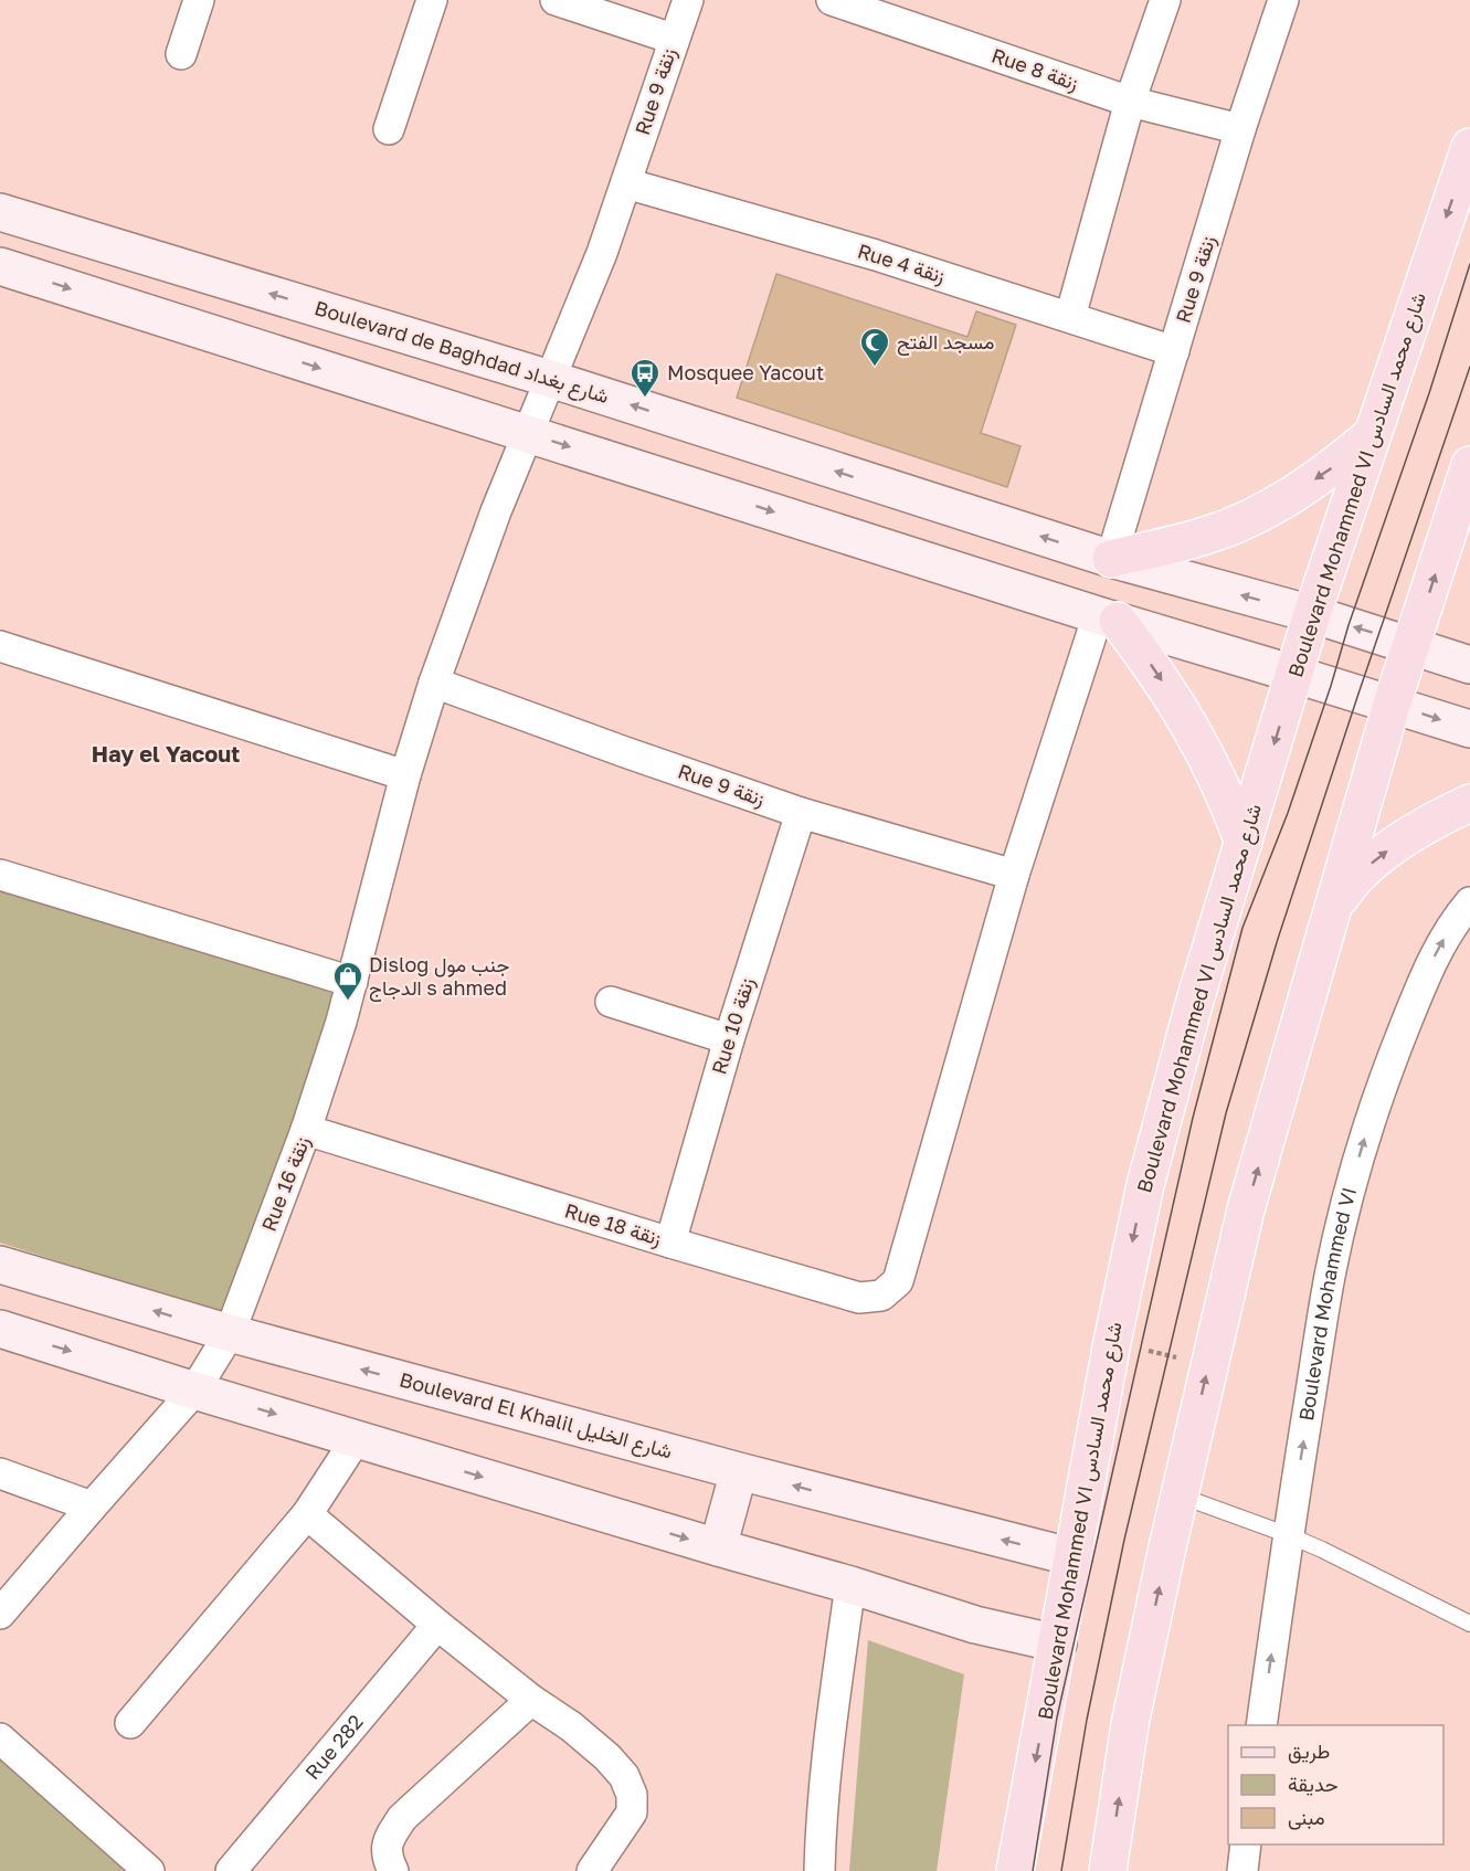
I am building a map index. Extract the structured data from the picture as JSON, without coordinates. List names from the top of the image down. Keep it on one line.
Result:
{"streets":{"main road":["Boulevard Mohammed VI شارع محمد السادس"],"street":["Rue 8 زنقة","Rue 9 زنقة","Rue 4 زنقة","Boulevard de Baghdad شارع بغداد","Rue 10 زنقة","Rue 16 زنقة","Rue 18 زنقة","Boulevard Mohammed VI","Boulevard El Khalil شارع الخليل","Rue 282"]},"crossings":[["Rue 8 زنقة","Rue 9 زنقة"],["Rue 9 زنقة","Rue 4 زنقة"],["Rue 9 زنقة","Boulevard de Baghdad شارع بغداد"],["Rue 9 زنقة","Rue 10 زنقة"],["Rue 9 زنقة","Rue 16 زنقة"],["Rue 9 زنقة","Rue 18 زنقة"],["Boulevard de Baghdad شارع بغداد","Boulevard Mohammed VI شارع محمد السادس"],["Boulevard Mohammed VI شارع محمد السادس","Boulevard El Khalil شارع الخليل"],["Rue 10 زنقة","Rue 18 زنقة"],["Rue 16 زنقة","Rue 18 زنقة"],["Rue 16 زنقة","Boulevard El Khalil شارع الخليل"]],"one_way":["Boulevard Mohammed VI"],"districts":["Hay el Yacout"],"places":{"mosque":["مسجد الفتح"],"bus stop":["Mosquee Yacout"],"shop":["Dislog جنب مول الدجاج s ahmed"]},"legend":["طريق","حديقة","مبنى"]}
